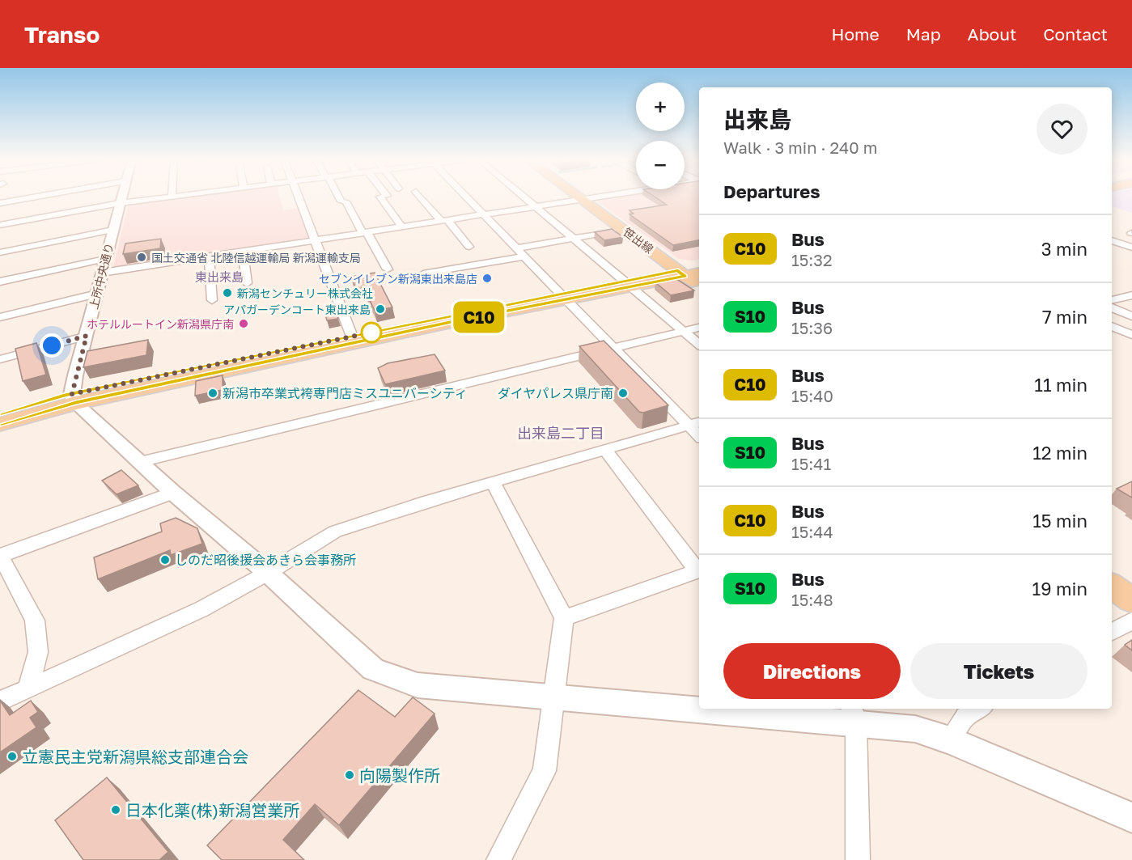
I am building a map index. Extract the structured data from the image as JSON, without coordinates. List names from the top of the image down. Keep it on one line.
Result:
{"streets":{"main road":["笹出線"],"street":["上所中央通り"]},"districts":["東出来島","出来島二丁目"],"places":["国土交通省 北陸信越運輸局 新潟運輸支局","セブンイレブン新潟東出来島店","新潟センチュリー株式会社","アパガーデンコート東出来島","ホテルルートイン新潟県庁南","新潟市卒業式袴専門店ミスユニバーシティ","ダイヤパレス県庁南","しのだ昭後援会あきら会事務所","立憲民主党新潟県総支部連合会","向陽製作所","日本化薬(株)新潟営業所"],"lines":["bus line C10"],"page":{"header":"Transo","nav":["Home","Map","About","Contact"],"on_map":"C10","map_buttons":["+","−"],"heading":[["出来島","Walk · 3 min · 240 m"],"Departures"],"list":[{"mark":"C10","name":"Bus","note":"15:32","value":"3 min"},{"mark":"S10","name":"Bus","note":"15:36","value":"7 min"},{"mark":"C10","name":"Bus","note":"15:40","value":"11 min"},{"mark":"S10","name":"Bus","note":"15:41","value":"12 min"},{"mark":"C10","name":"Bus","note":"15:44","value":"15 min"},{"mark":"S10","name":"Bus","note":"15:48","value":"19 min"}],"buttons":["Directions","Tickets"]}}
